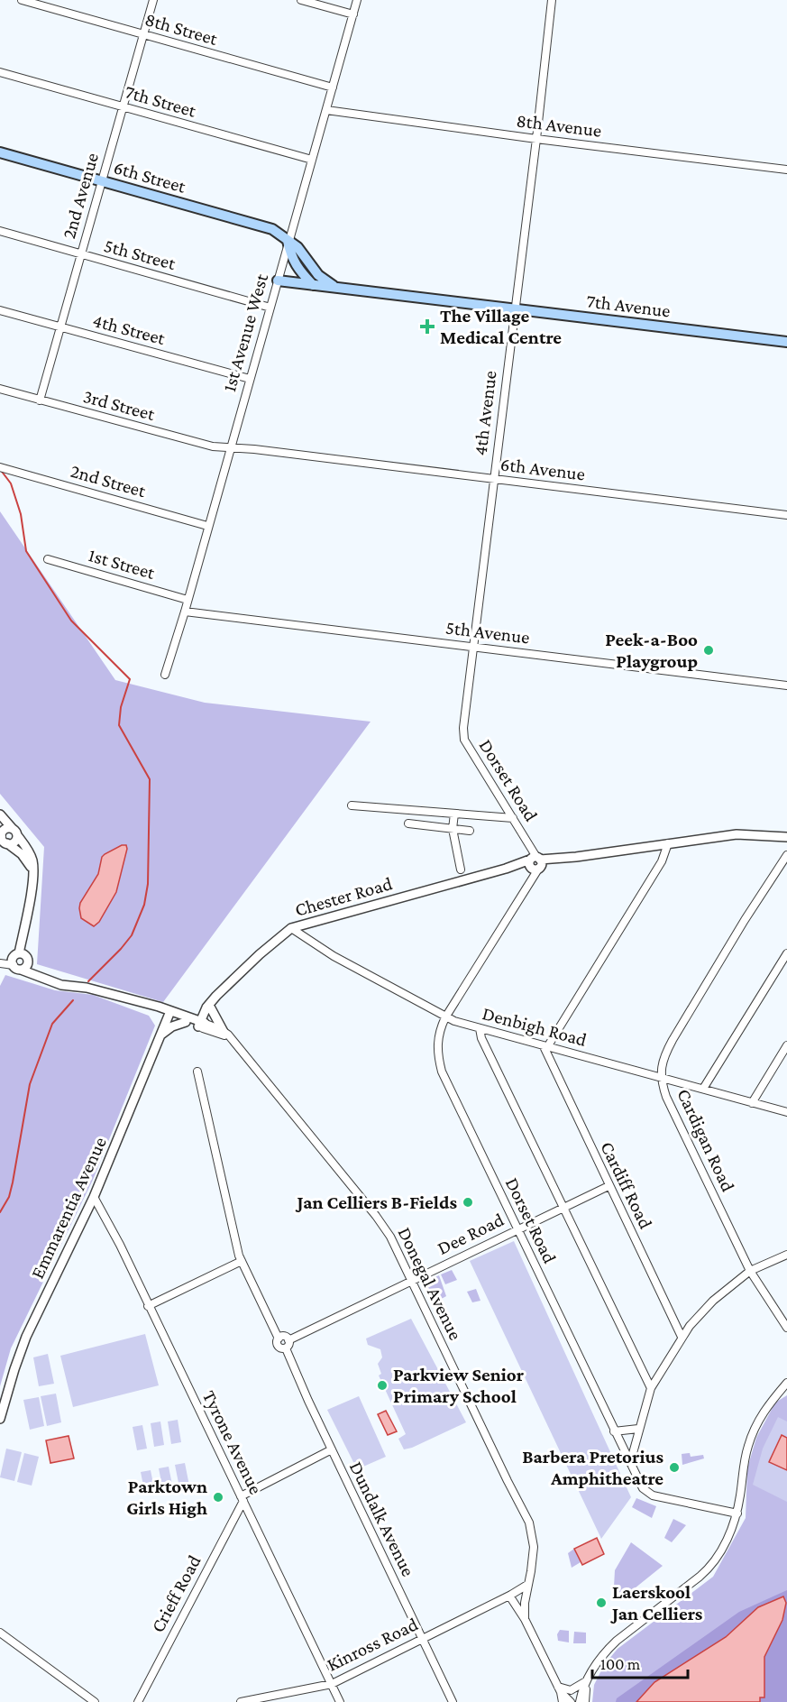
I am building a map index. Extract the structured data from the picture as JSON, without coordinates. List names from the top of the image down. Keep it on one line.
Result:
{"streets":{"main road":["6th Street","7th Avenue"],"street":["8th Street","7th Street","8th Avenue","2nd Avenue","5th Street","4th Street","1st Avenue West","3rd Street","4th Avenue","6th Avenue","2nd Street","1st Street","5th Avenue","Dorset Road","Chester Road","Denbigh Road","Cardigan Road","Cardiff Road","Emmarentia Avenue","Dee Road","Donegal Avenue","Tyrone Avenue","Dundalk Avenue","Crieff Road","Kinross Road"]},"crossings":[["8th Street","2nd Avenue"],["8th Street","1st Avenue West"],["7th Street","2nd Avenue"],["7th Street","1st Avenue West"],["8th Avenue","1st Avenue West"],["8th Avenue","4th Avenue"],["6th Street","2nd Avenue"],["6th Street","1st Avenue West"],["2nd Avenue","5th Street"],["2nd Avenue","4th Street"],["2nd Avenue","3rd Street"],["5th Street","1st Avenue West"],["7th Avenue","1st Avenue West"],["7th Avenue","4th Avenue"],["4th Street","1st Avenue West"],["1st Avenue West","3rd Street"],["1st Avenue West","6th Avenue"],["1st Avenue West","2nd Street"],["1st Avenue West","1st Street"],["1st Avenue West","5th Avenue"],["3rd Street","6th Avenue"],["4th Avenue","6th Avenue"],["4th Avenue","5th Avenue"],["4th Avenue","Dorset Road"],["Dorset Road","Chester Road"],["Dorset Road","Denbigh Road"],["Dorset Road","Dee Road"],["Chester Road","Denbigh Road"],["Denbigh Road","Cardigan Road"],["Denbigh Road","Cardiff Road"],["Cardiff Road","Dee Road"],["Emmarentia Avenue","Tyrone Avenue"],["Dee Road","Donegal Avenue"],["Dee Road","Dundalk Avenue"],["Donegal Avenue","Kinross Road"],["Tyrone Avenue","Crieff Road"],["Tyrone Avenue","Kinross Road"],["Dundalk Avenue","Kinross Road"]],"places":{"health":["The Village Medical Centre"],"other":["Peek-a-Boo Playgroup","Jan Celliers B-Fields","Parkview Senior Primary School","Barbera Pretorius Amphitheatre","Parktown Girls High","Laerskool Jan Celliers"]},"scale_bar":"100 m"}
